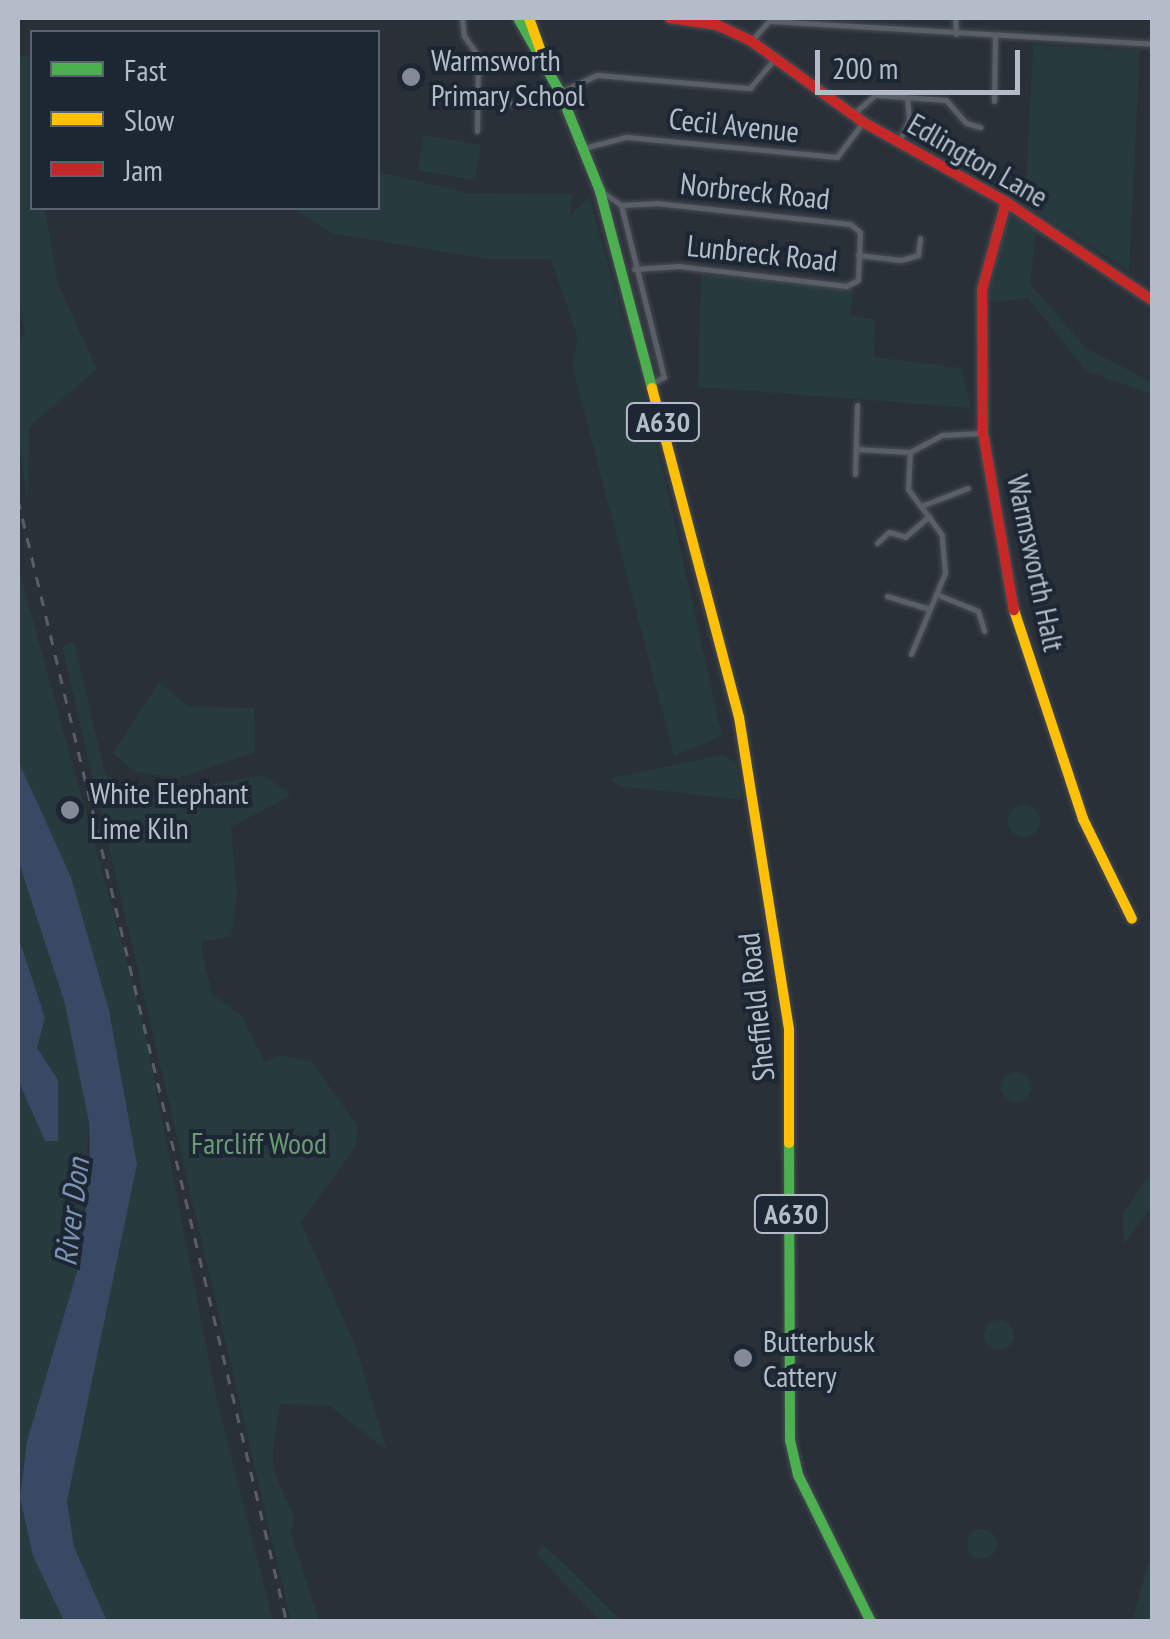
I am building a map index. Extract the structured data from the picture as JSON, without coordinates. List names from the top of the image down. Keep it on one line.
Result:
{"streets":{"main road":["Edlington Lane","A630","Warmsworth Halt","Sheffield Road"],"street":["Cecil Avenue","Norbreck Road","Lunbreck Road"]},"crossings":[["Cecil Avenue","Edlington Lane"],["Cecil Avenue","Sheffield Road"],["Edlington Lane","Warmsworth Halt"],["Norbreck Road","Lunbreck Road"],["Norbreck Road","Sheffield Road"],["Lunbreck Road","Sheffield Road"]],"water":["River Don"],"parks":["Farcliff Wood"],"places":["Warmsworth Primary School","White Elephant Lime Kiln","Butterbusk Cattery"],"legend":["Fast","Slow","Jam"],"scale_bar":"200 m"}
